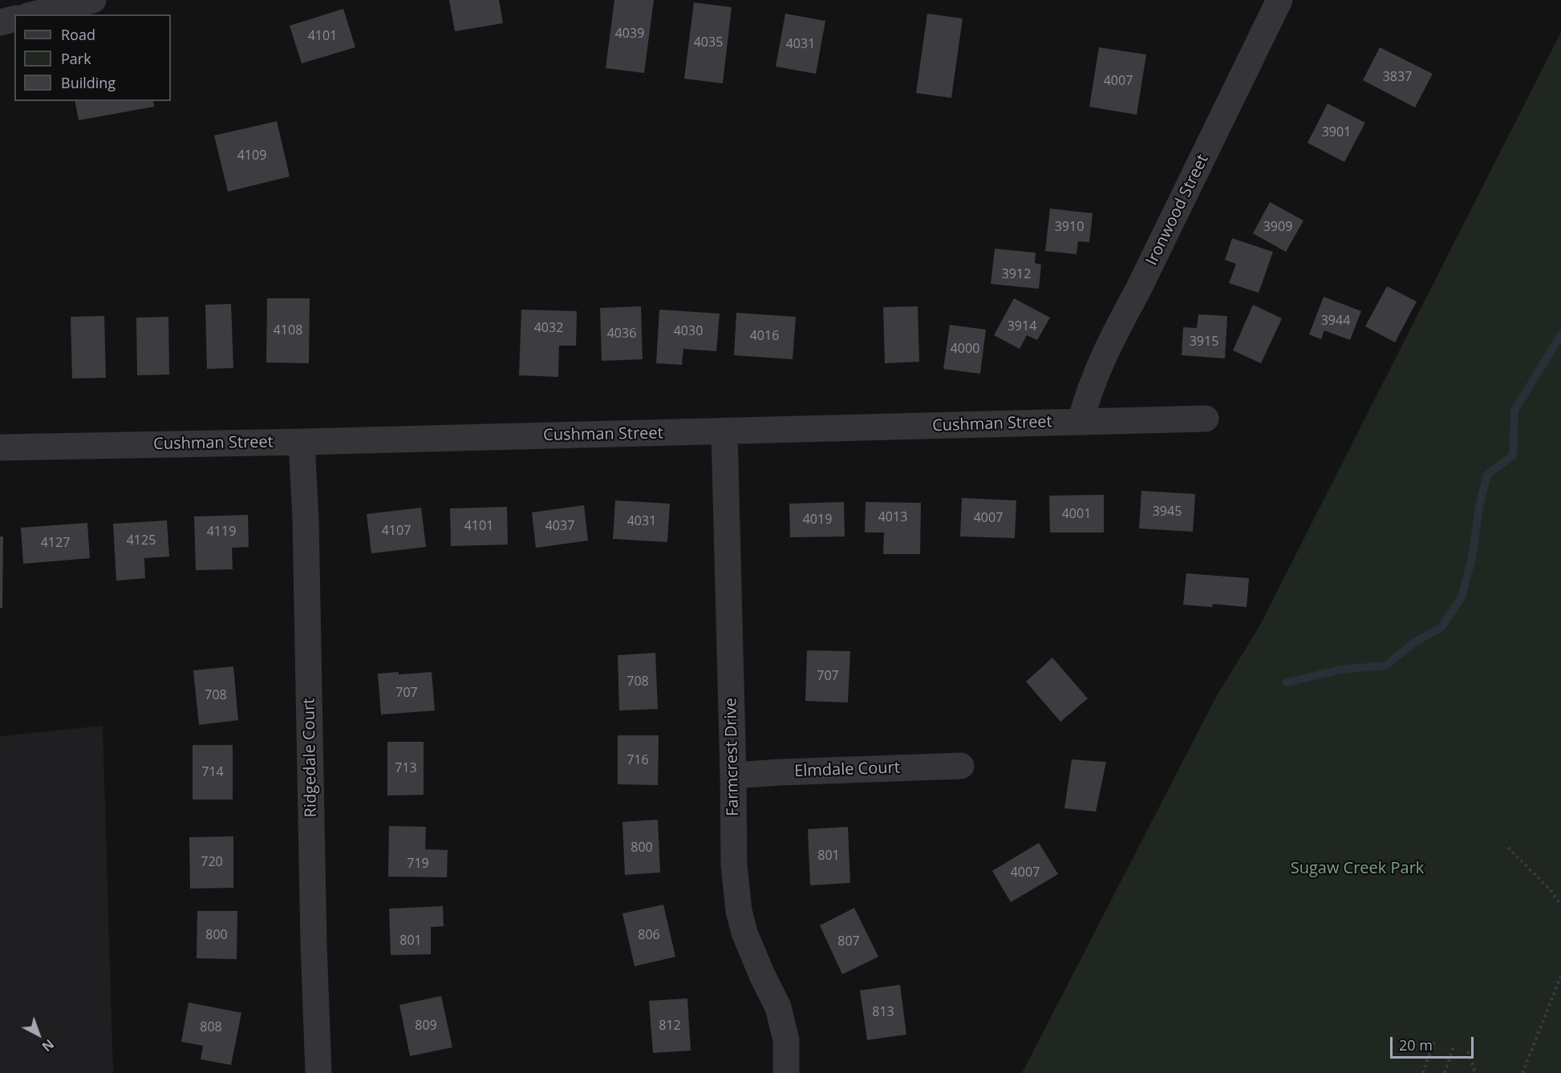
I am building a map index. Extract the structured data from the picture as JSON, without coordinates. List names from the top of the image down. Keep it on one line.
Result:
{"streets":{"street":["Ironwood Street","Cushman Street","Farmcrest Drive","Ridgedale Court","Elmdale Court"]},"crossings":[["Ironwood Street","Cushman Street"],["Cushman Street","Farmcrest Drive"],["Cushman Street","Ridgedale Court"],["Farmcrest Drive","Elmdale Court"]],"parks":["Sugaw Creek Park"],"house_numbers":["4039","4101","4035","4031","3837","4007","3901","4109","3910","3909","3912","3944","3914","4032","4108","4030","4036","4016","3915","4000","3945","4001","4013","4007","4019","4031","4101","4037","4107","4119","4125","4127","707","708","707","708","716","713","714","800","801","720","719","4007","800","806","801","807","813","809","812","808"],"legend":["Road","Park","Building"],"scale_bar":"20 m","north":"bottom right"}
